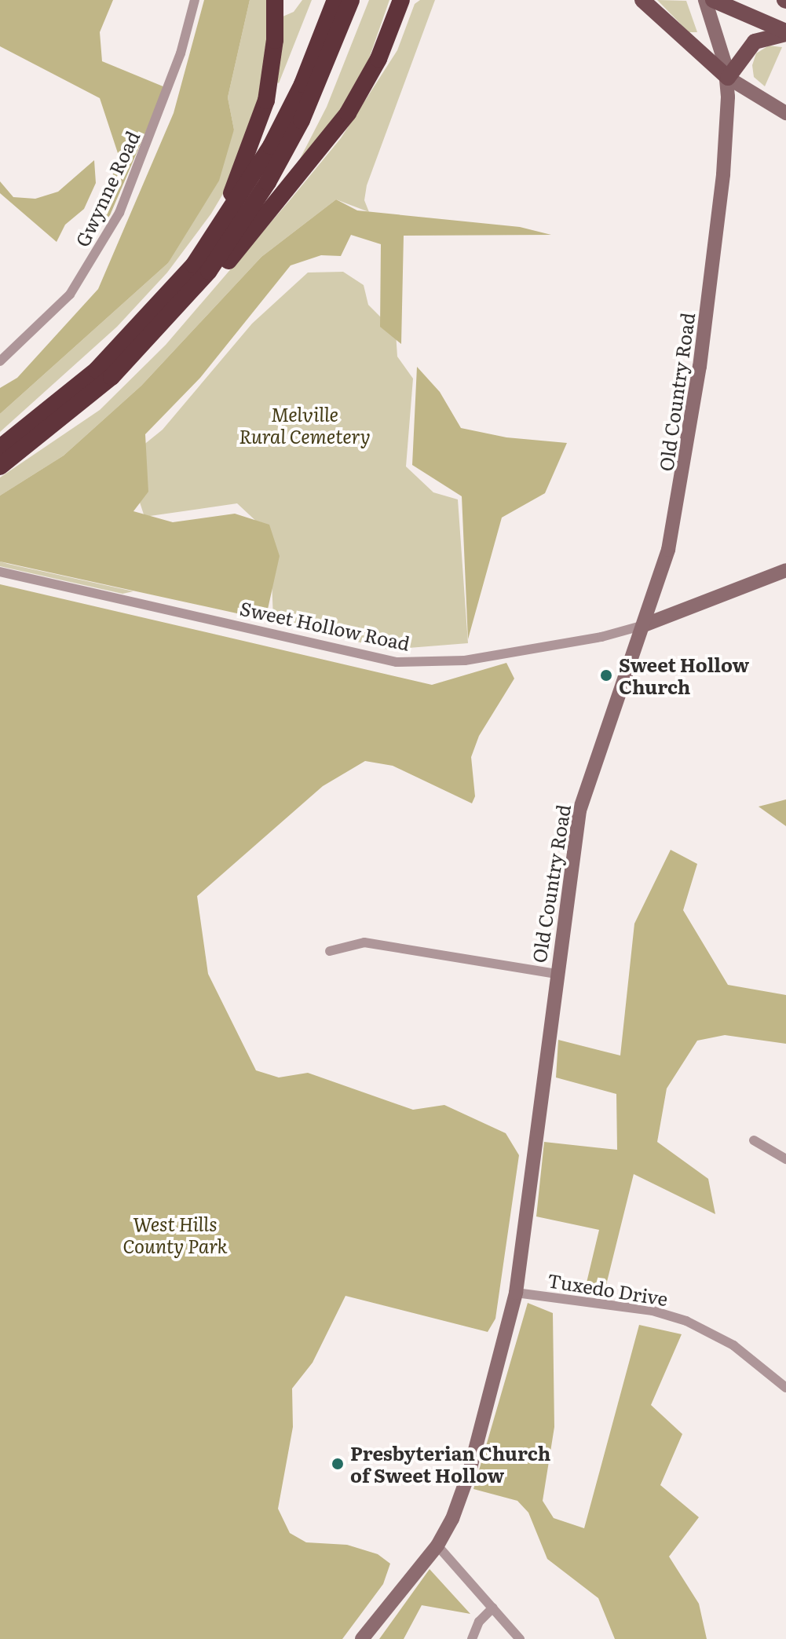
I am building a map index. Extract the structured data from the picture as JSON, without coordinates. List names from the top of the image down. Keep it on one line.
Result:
{"streets":{"main road":["Old Country Road","Sweet Hollow Road"],"street":["Gwynne Road","Tuxedo Drive"]},"crossings":[["Old Country Road","Sweet Hollow Road"],["Old Country Road","Tuxedo Drive"]],"parks":["Melville Rural Cemetery","West Hills County Park"],"places":["Sweet Hollow Church","Presbyterian Church of Sweet Hollow"]}
